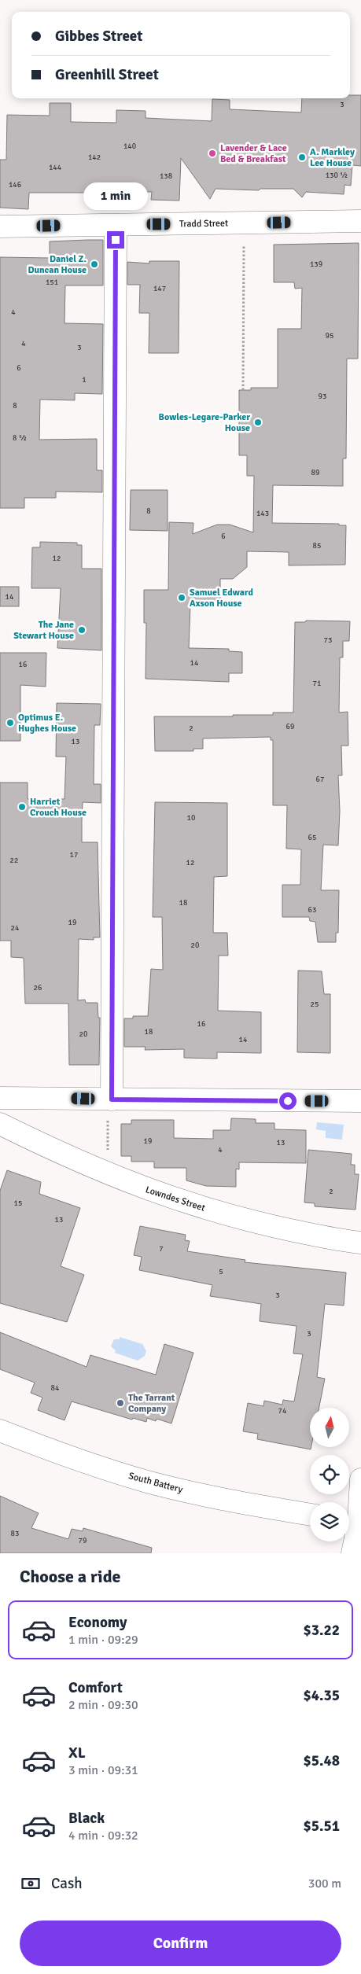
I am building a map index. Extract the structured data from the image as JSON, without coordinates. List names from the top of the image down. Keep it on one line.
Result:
{"streets":{"street":["Tradd Street","Lowndes Street","South Battery"]},"places":["Lavender & Lace Bed & Breakfast","A. Markley Lee House","Daniel Z. Duncan House","Bowles-Legare-Parker House","Samuel Edward Axson House","The Jane Stewart House","Optimus E. Hughes House","Harriet Crouch House","The Tarrant Company"],"house_numbers":["3","140","142","144","130 ½","138","146","139","151","147","4","95","4","3","6","1","93","8","8 ½","89","8","143","6","85","12","14","73","14","16","71","69","2","13","67","10","65","17","22","12","18","63","19","24","20","26","25","16","18","20","14","19","13","4","2","15","13","7","5","3","3","84","74","83","79"],"north":"top","page":{"banner":["Gibbes Street","Greenhill Street"],"bubble":"1 min","heading":"Choose a ride","list":[{"name":"Economy","note":"1 min · 09:29","value":"$3.22"},{"name":"Comfort","note":"2 min · 09:30","value":"$4.35"},{"name":"XL","note":"3 min · 09:31","value":"$5.48"},{"name":"Black","note":"4 min · 09:32","value":"$5.51"}],"pay":["Cash","300 m"],"buttons":"Confirm"}}
